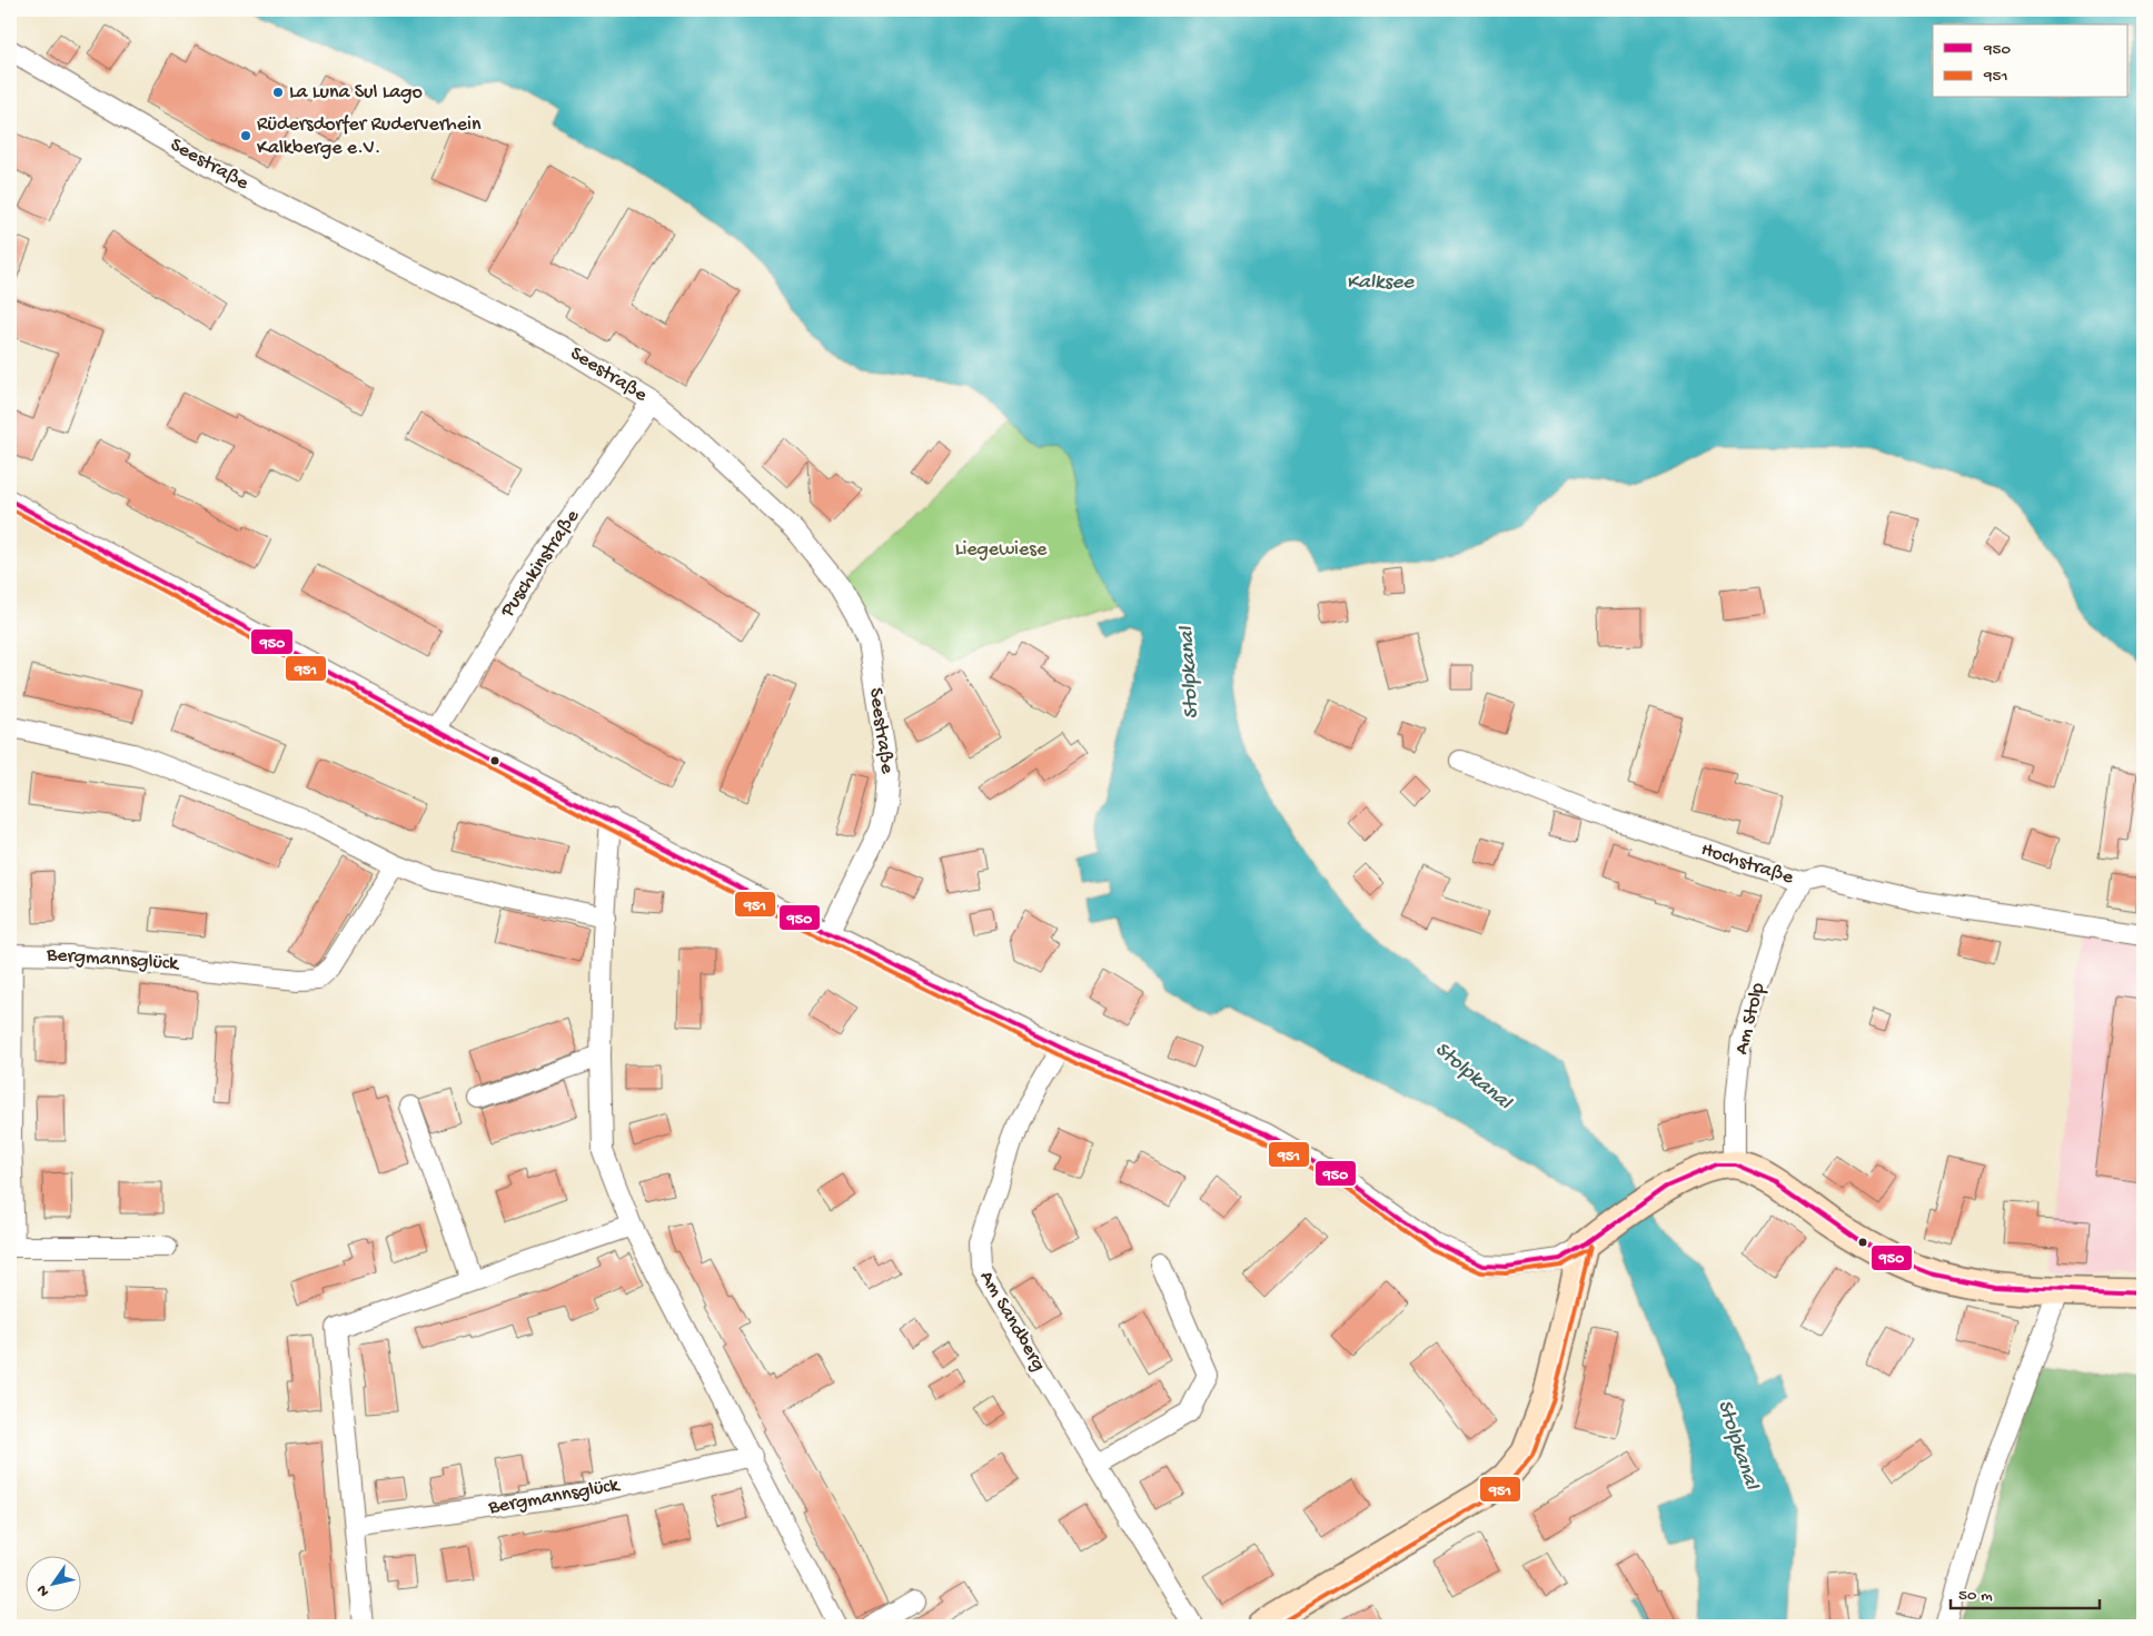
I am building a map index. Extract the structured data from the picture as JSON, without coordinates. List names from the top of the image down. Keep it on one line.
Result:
{"streets":{"street":["Seestraße","Puschkinstraße","Hochstraße","Bergmannsglück","Am Stolp","Am Sandberg"]},"crossings":[["Seestraße","Puschkinstraße"],["Hochstraße","Am Stolp"]],"water":["Kalksee","Stolpkanal"],"parks":["Liegewiese"],"places":["La Luna Sul Lago","Rüdersdorfer Ruderverhein Kalkberge e.V."],"lines":["transit line 950","transit line 951"],"legend":["950","951"],"scale_bar":"50 m","north":"bottom left"}
